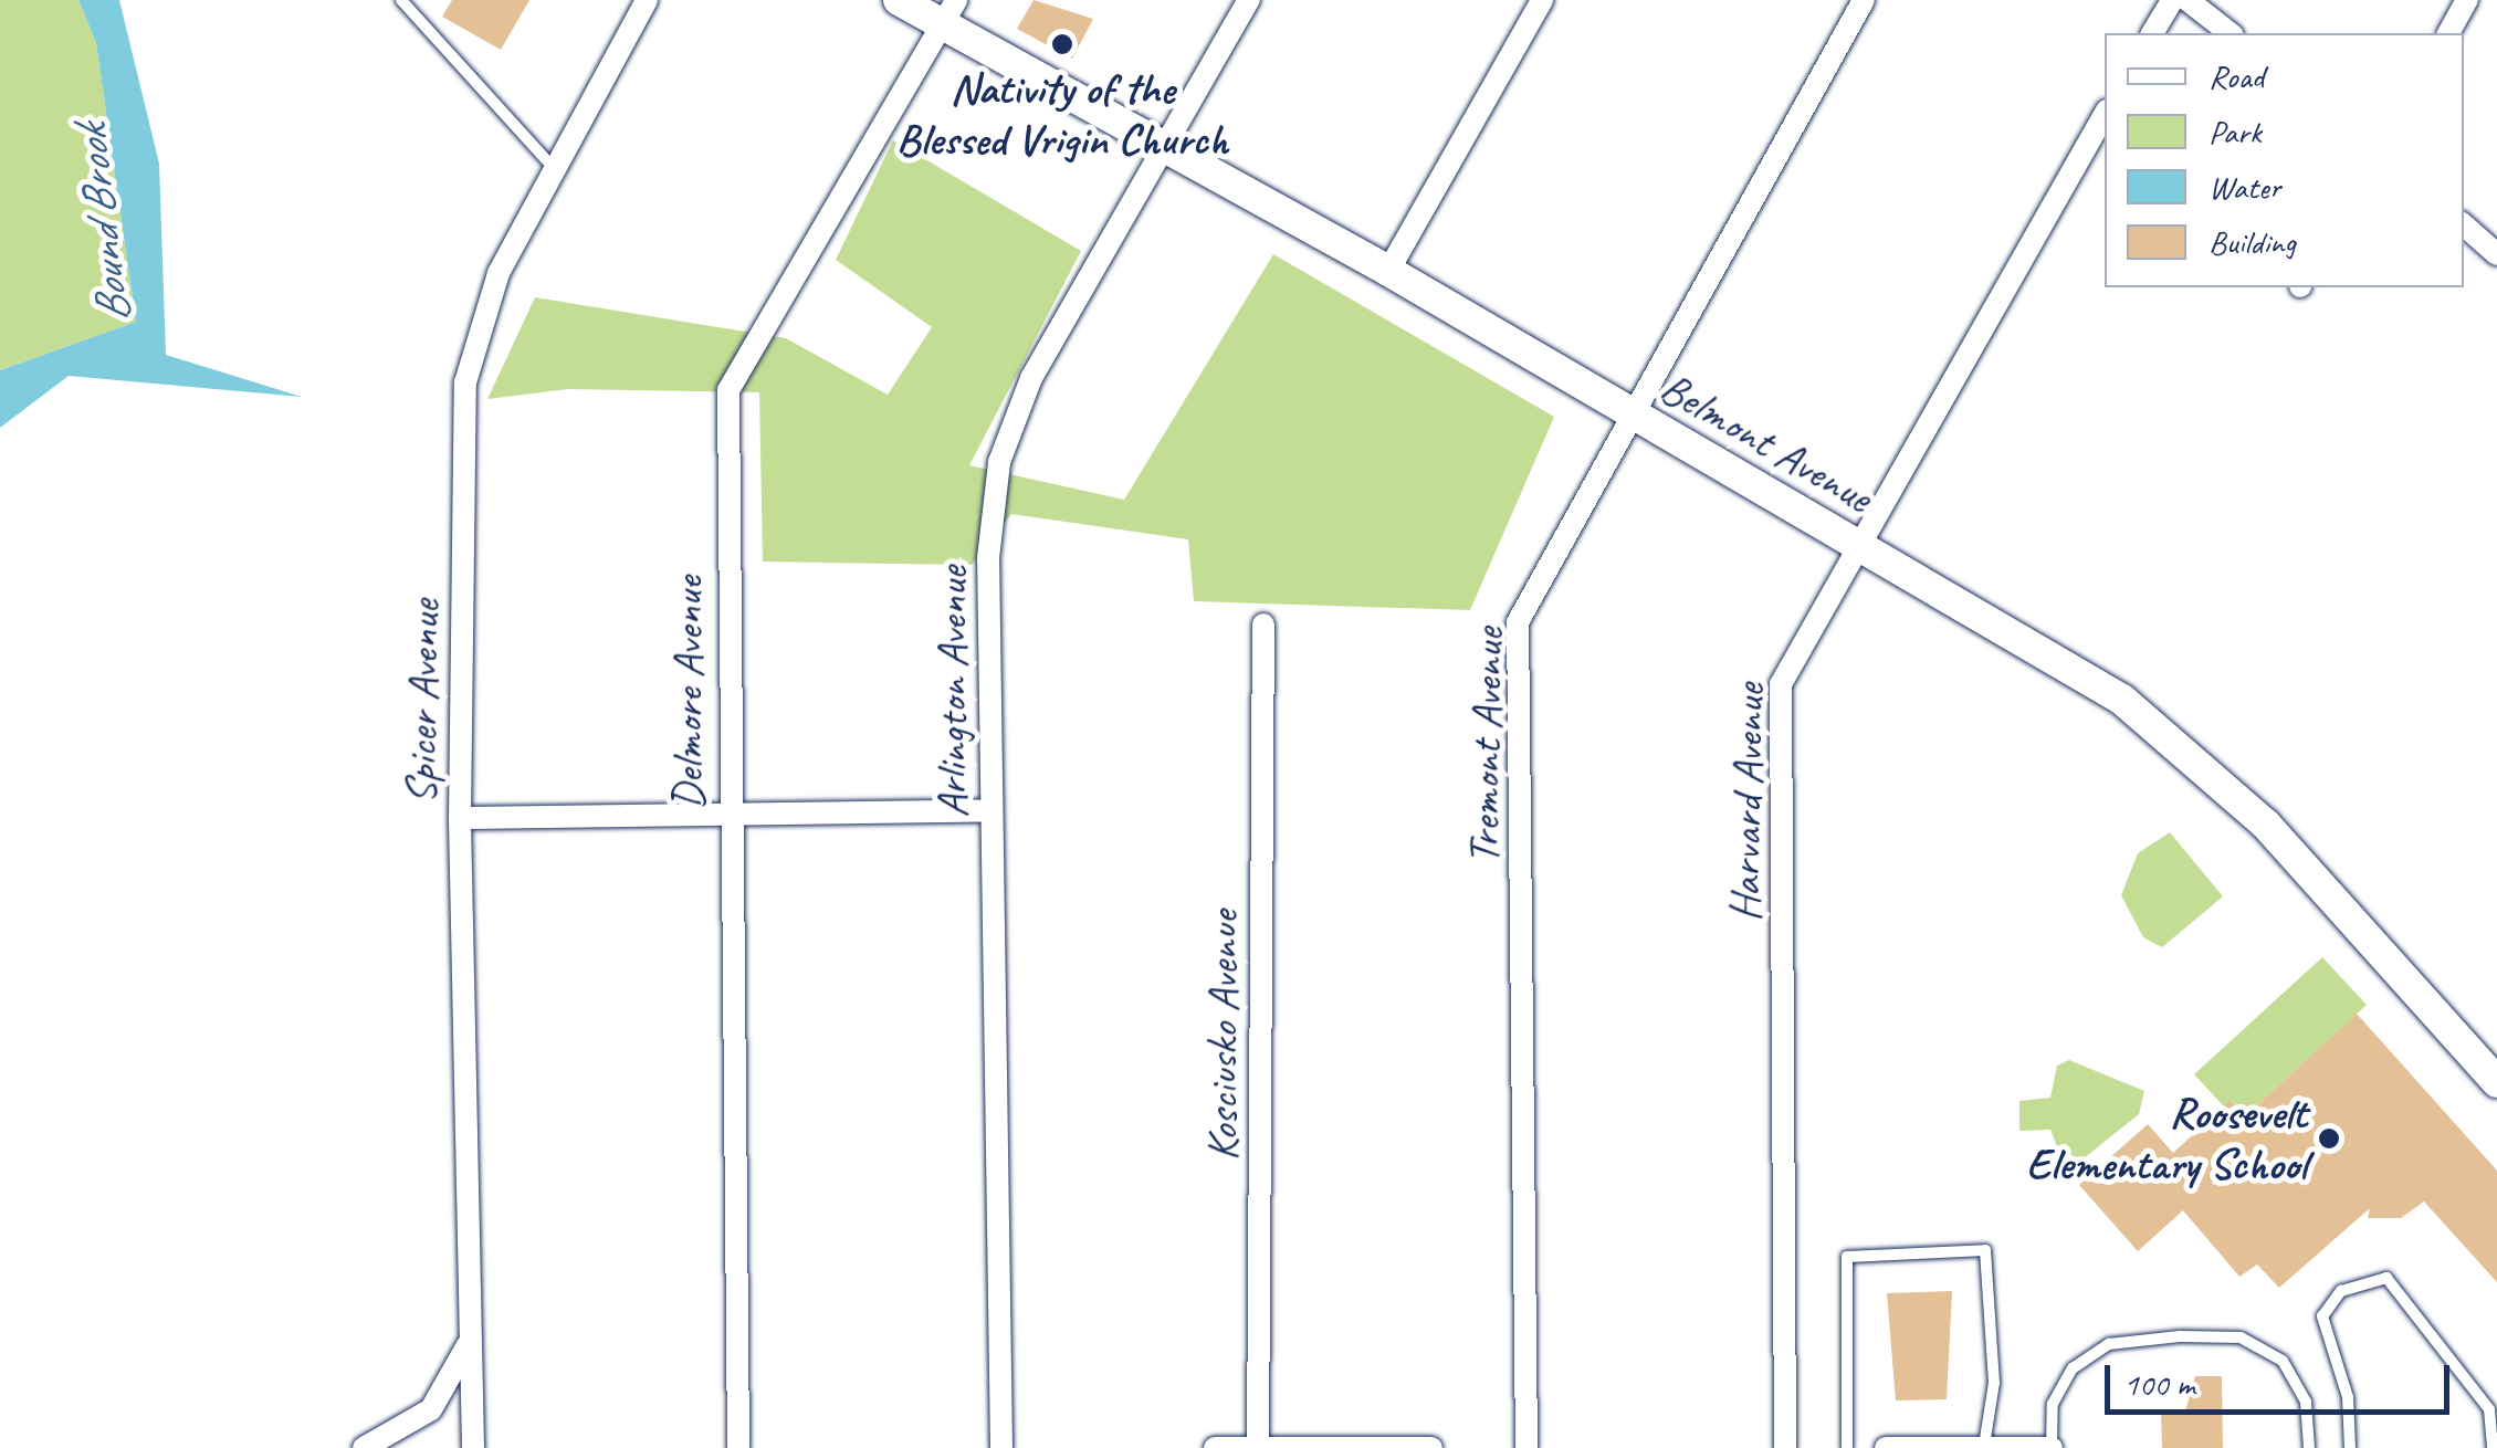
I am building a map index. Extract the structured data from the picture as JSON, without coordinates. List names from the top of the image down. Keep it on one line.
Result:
{"streets":{"street":["Belmont Avenue","Arlington Avenue","Delmore Avenue","Spicer Avenue","Tremont Avenue","Harvard Avenue","Kosciusko Avenue"]},"crossings":[["Belmont Avenue","Arlington Avenue"],["Belmont Avenue","Delmore Avenue"],["Belmont Avenue","Tremont Avenue"],["Belmont Avenue","Harvard Avenue"]],"water":["Bound Brook"],"places":["Nativity of the Blessed Vrigin Church","Roosevelt Elementary School"],"legend":["Road","Park","Water","Building"],"scale_bar":"100 m"}
